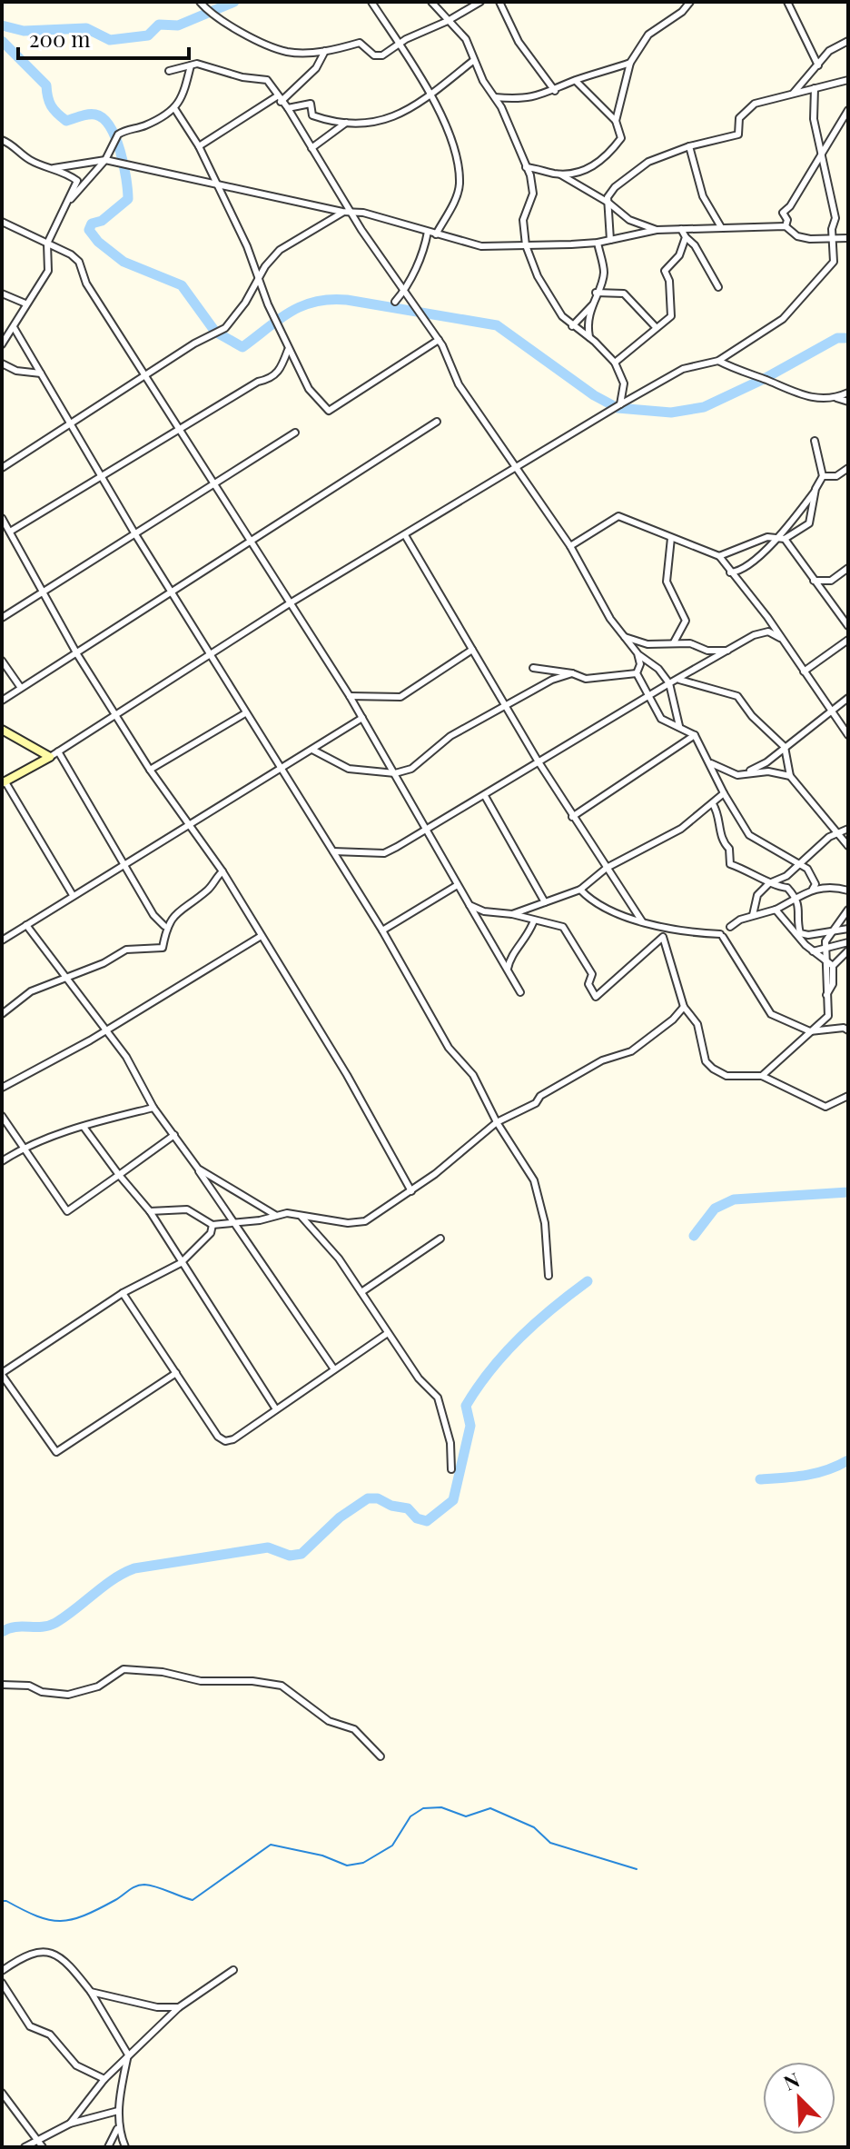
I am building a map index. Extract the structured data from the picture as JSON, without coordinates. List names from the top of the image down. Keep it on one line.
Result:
{"scale_bar":"200 m","north":"top left"}
